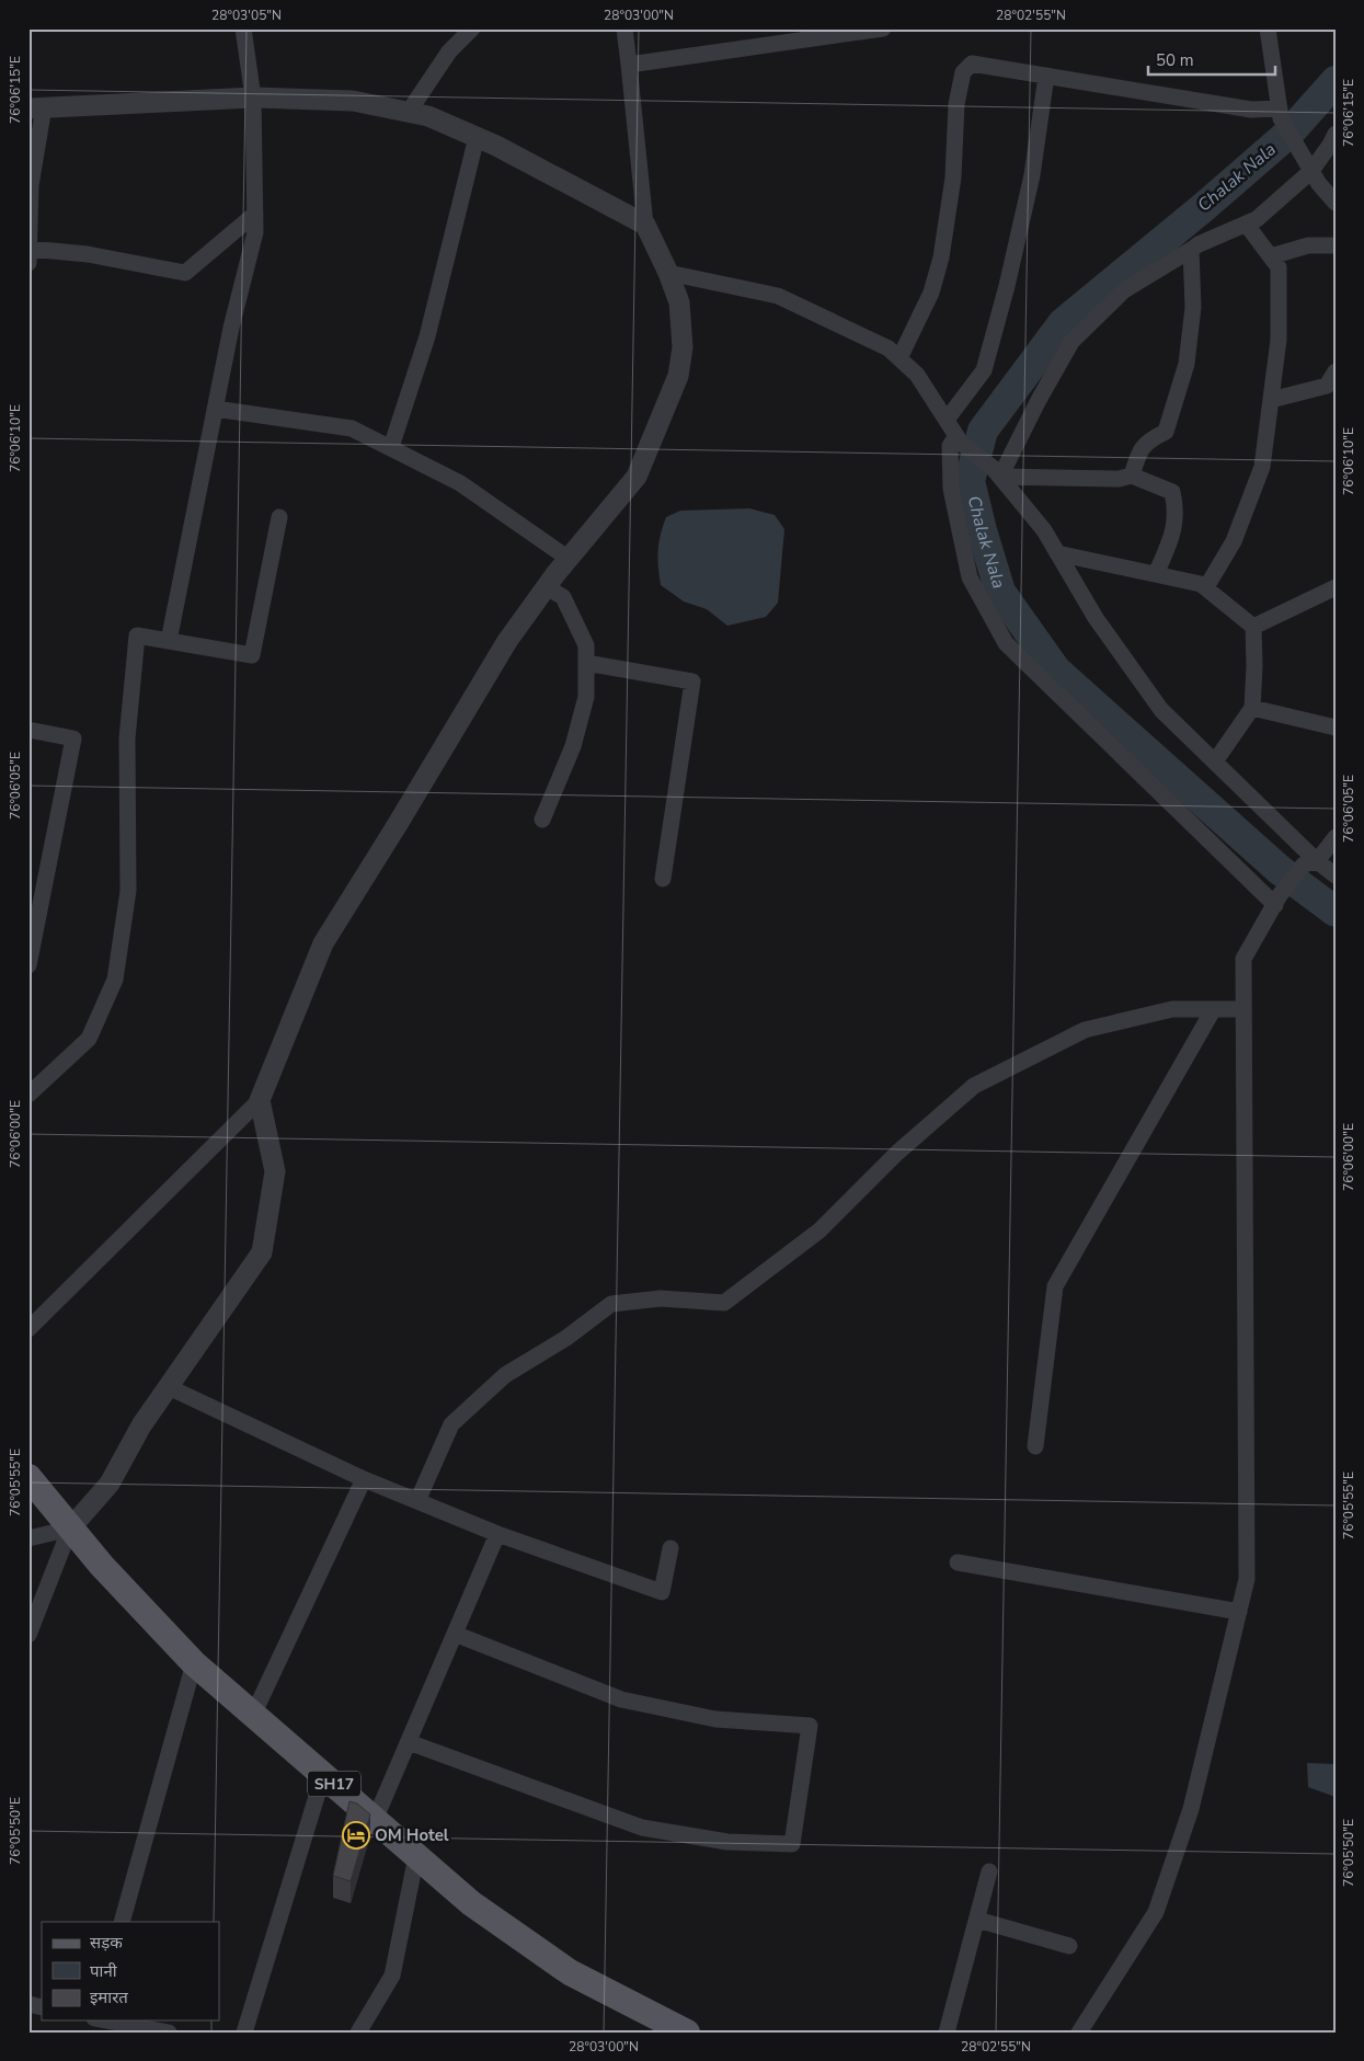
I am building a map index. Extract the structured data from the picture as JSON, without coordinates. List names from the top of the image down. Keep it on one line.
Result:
{"streets":{"main road":["SH17"]},"water":["Chalak Nala"],"places":{"hotel":["OM Hotel"]},"legend":["सड़क","पानी","इमारत"],"scale_bar":"50 m","coordinates":["28°03'05\"N","28°03'00\"N","28°02'55\"N","76°06'15\"E","76°06'10\"E","76°06'05\"E","76°06'00\"E","76°05'55\"E","76°05'50\"E"]}
